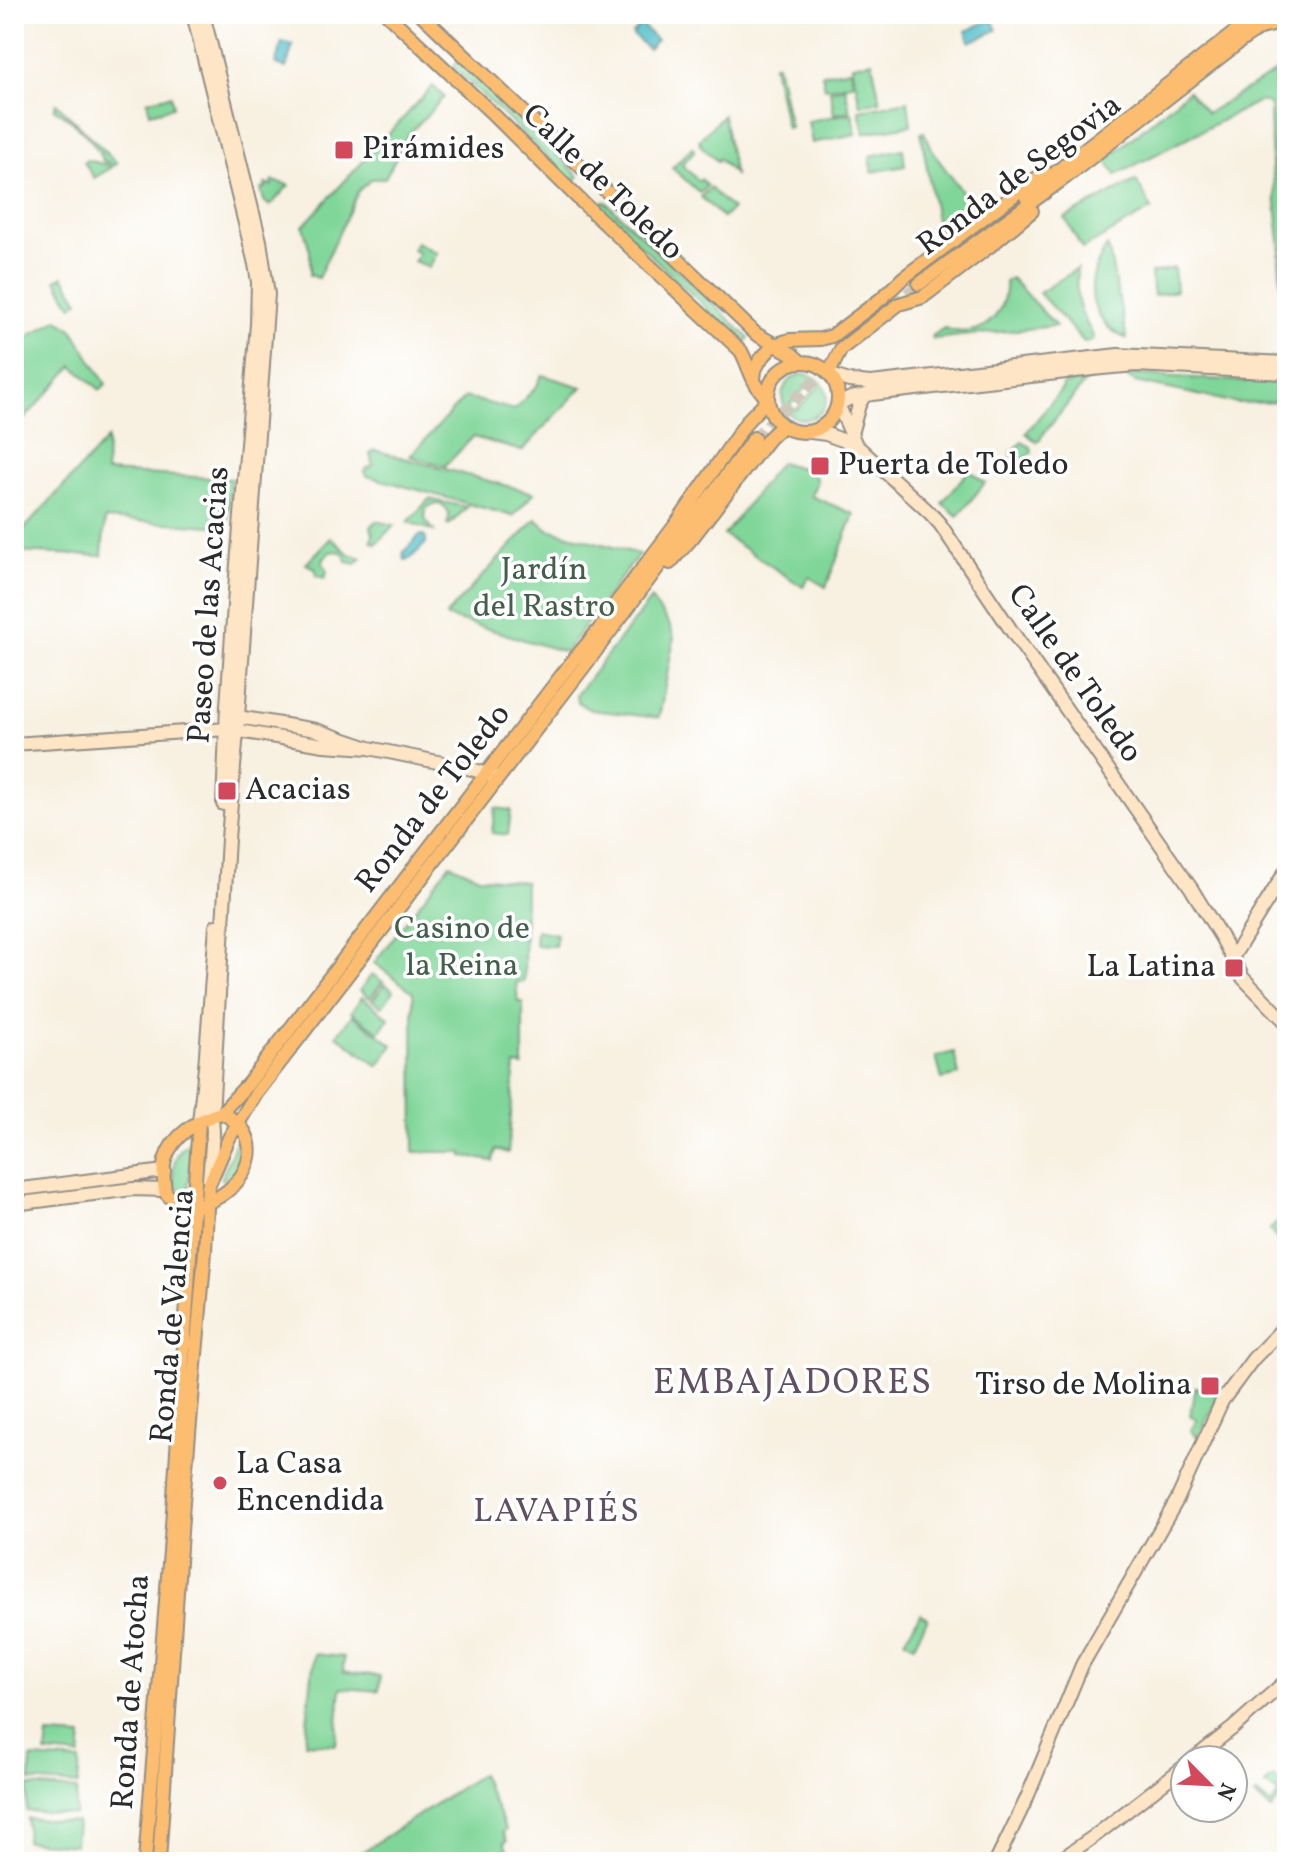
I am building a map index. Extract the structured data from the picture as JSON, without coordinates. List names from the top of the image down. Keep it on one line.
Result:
{"streets":{"main road":["Ronda de Segovia","Calle de Toledo","Paseo de las Acacias","Ronda de Toledo","Ronda de Valencia","Ronda de Atocha"]},"crossings":[["Paseo de las Acacias","Ronda de Toledo"],["Paseo de las Acacias","Ronda de Valencia"],["Ronda de Toledo","Ronda de Valencia"],["Ronda de Valencia","Ronda de Atocha"]],"districts":["EMBAJADORES","LAVAPIÉS"],"parks":["Jardín del Rastro","Casino de la Reina"],"places":{"transit":["Pirámides","Puerta de Toledo","Acacias","La Latina","Tirso de Molina"],"other":["La Casa Encendida"]},"north":"bottom right"}
